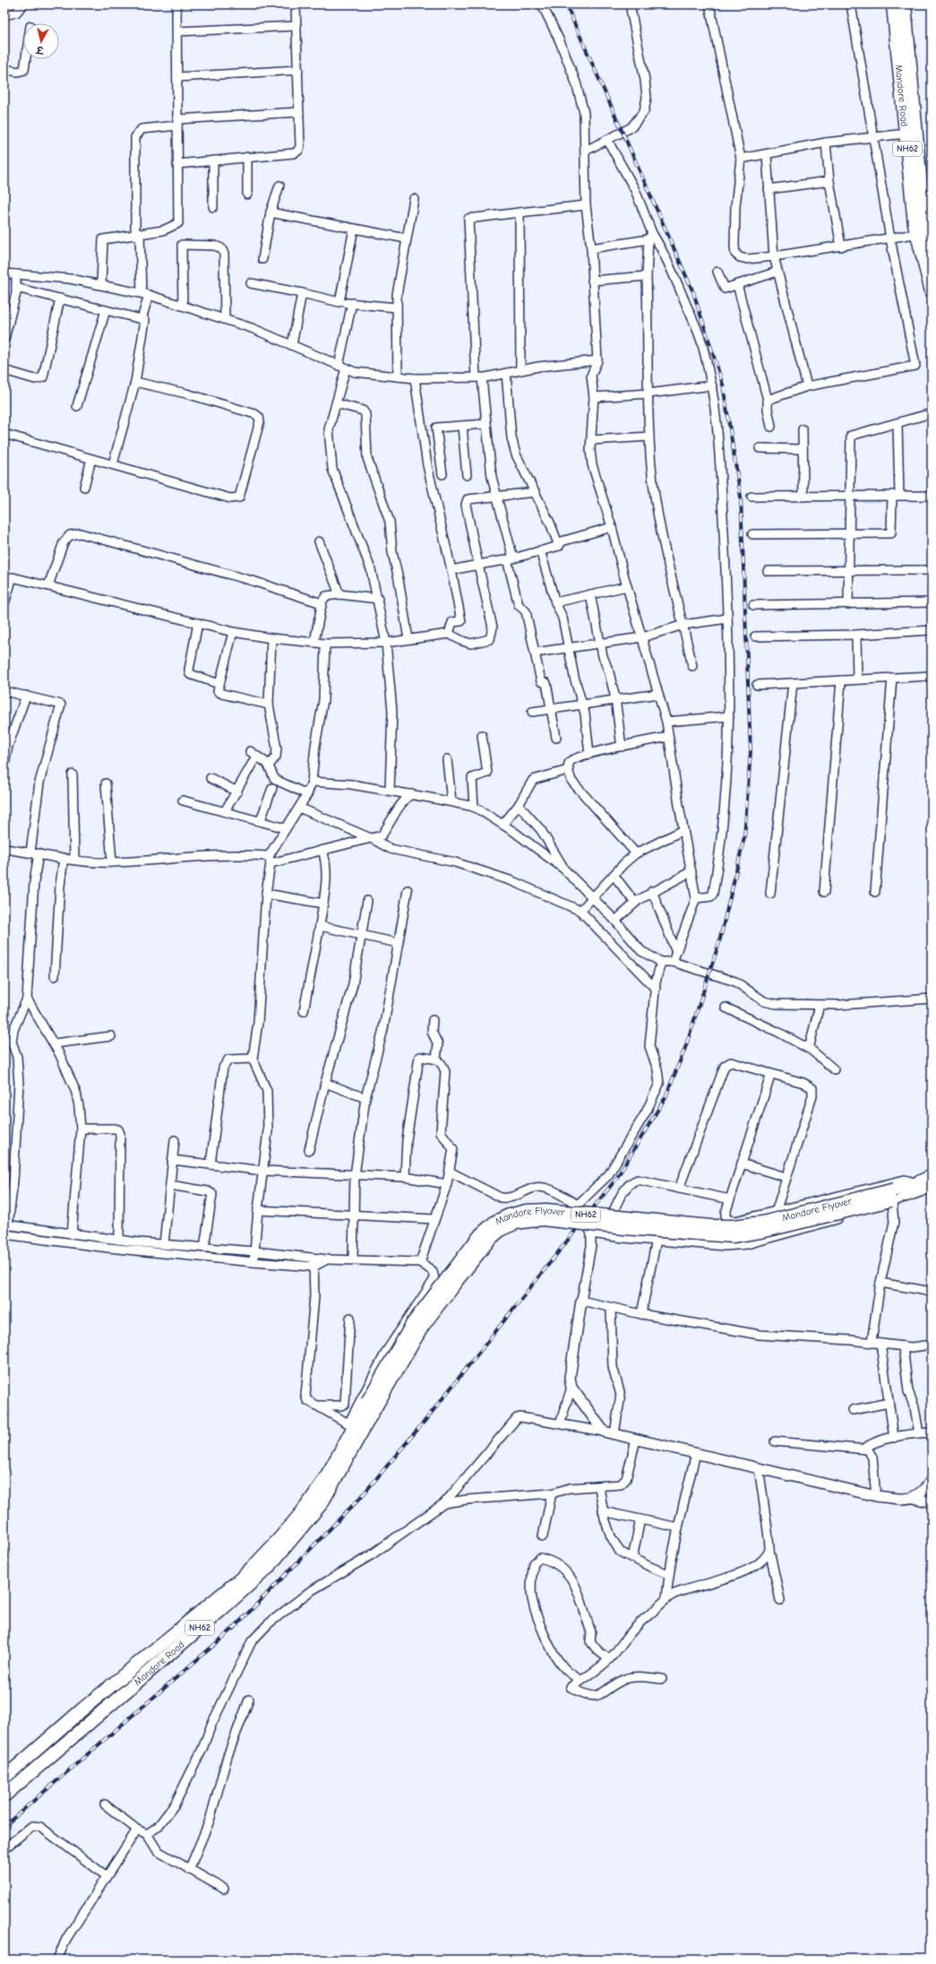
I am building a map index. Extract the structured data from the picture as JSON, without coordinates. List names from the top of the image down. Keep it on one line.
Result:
{"streets":{"highway":["Mandore Road","NH62","Mandore Flyover"]},"crossings":[["Mandore Road","NH62"],["Mandore Road","Mandore Flyover"],["NH62","Mandore Flyover"]],"north":"bottom"}
